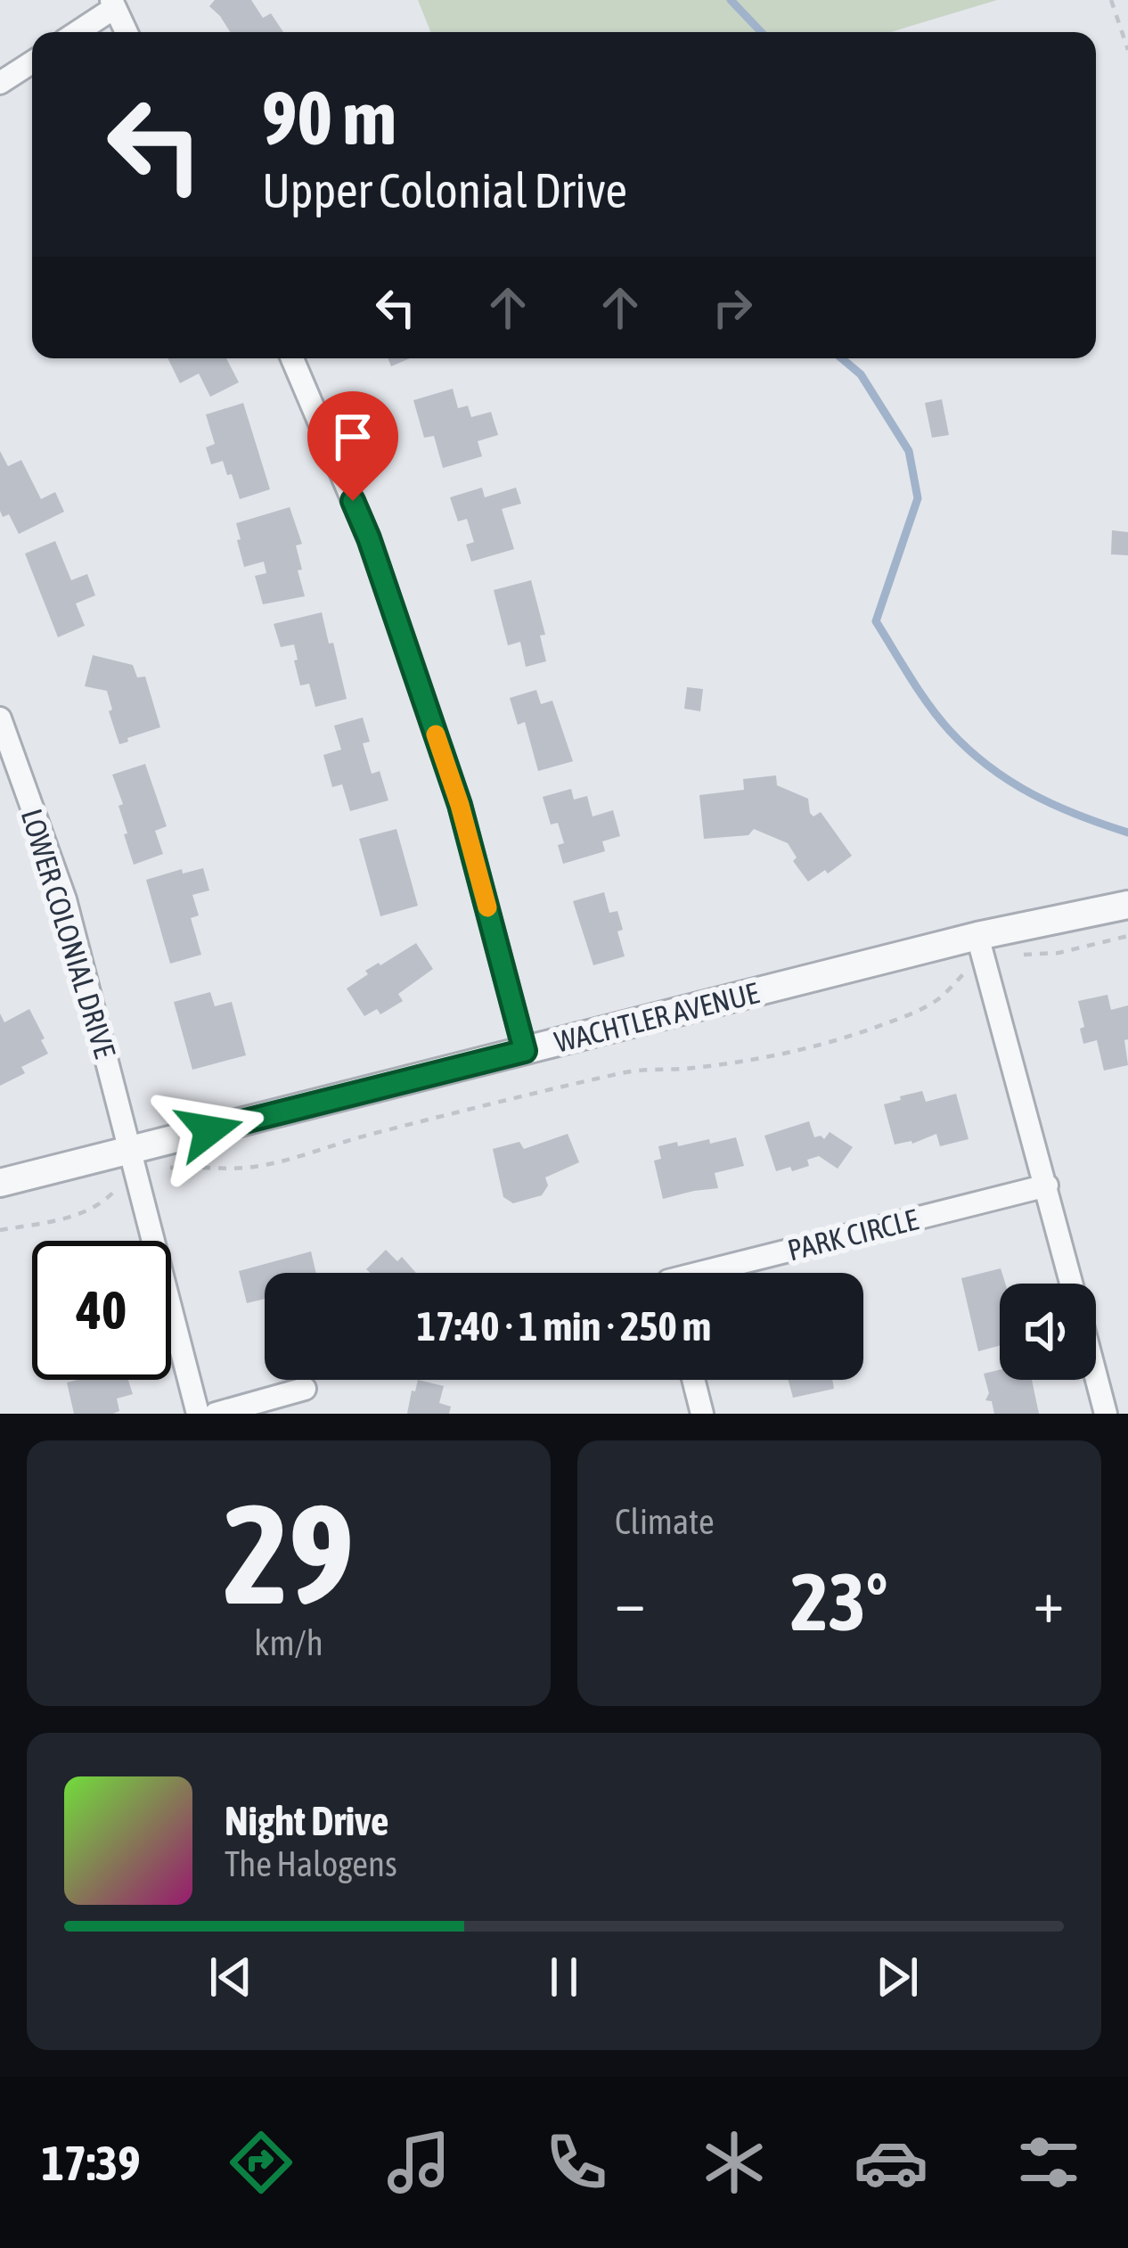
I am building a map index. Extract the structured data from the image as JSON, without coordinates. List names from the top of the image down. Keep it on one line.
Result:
{"streets":{"street":["LOWER COLONIAL DRIVE","WACHTLER AVENUE","PARK CIRCLE"]},"crossings":[["LOWER COLONIAL DRIVE","WACHTLER AVENUE"]],"page":{"turn":["90 m","Upper Colonial Drive"],"limit":"40","trip":"17:40 · 1 min · 250 m","tile":[["29","km/h"],"Climate"],"heat":["−","23°","+"],"song":["Night Drive","The Halogens"],"tabs":"17:39"}}
